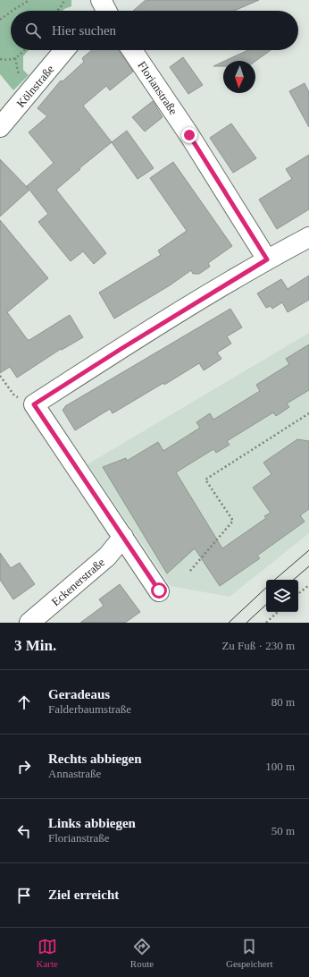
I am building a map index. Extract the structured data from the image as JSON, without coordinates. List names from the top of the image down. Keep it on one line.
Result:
{"streets":{"street":["Kölnstraße","Florianstraße","Eckenerstraße"]},"north":"bottom","page":{"search":"Hier suchen","heading":["3 Min.","Zu Fuß · 230 m"],"list":[["Geradeaus","Falderbaumstraße","80 m"],["Rechts abbiegen","Annastraße","100 m"],["Links abbiegen","Florianstraße","50 m"],"Ziel erreicht"],"nav":["Karte","Route","Gespeichert"]}}
